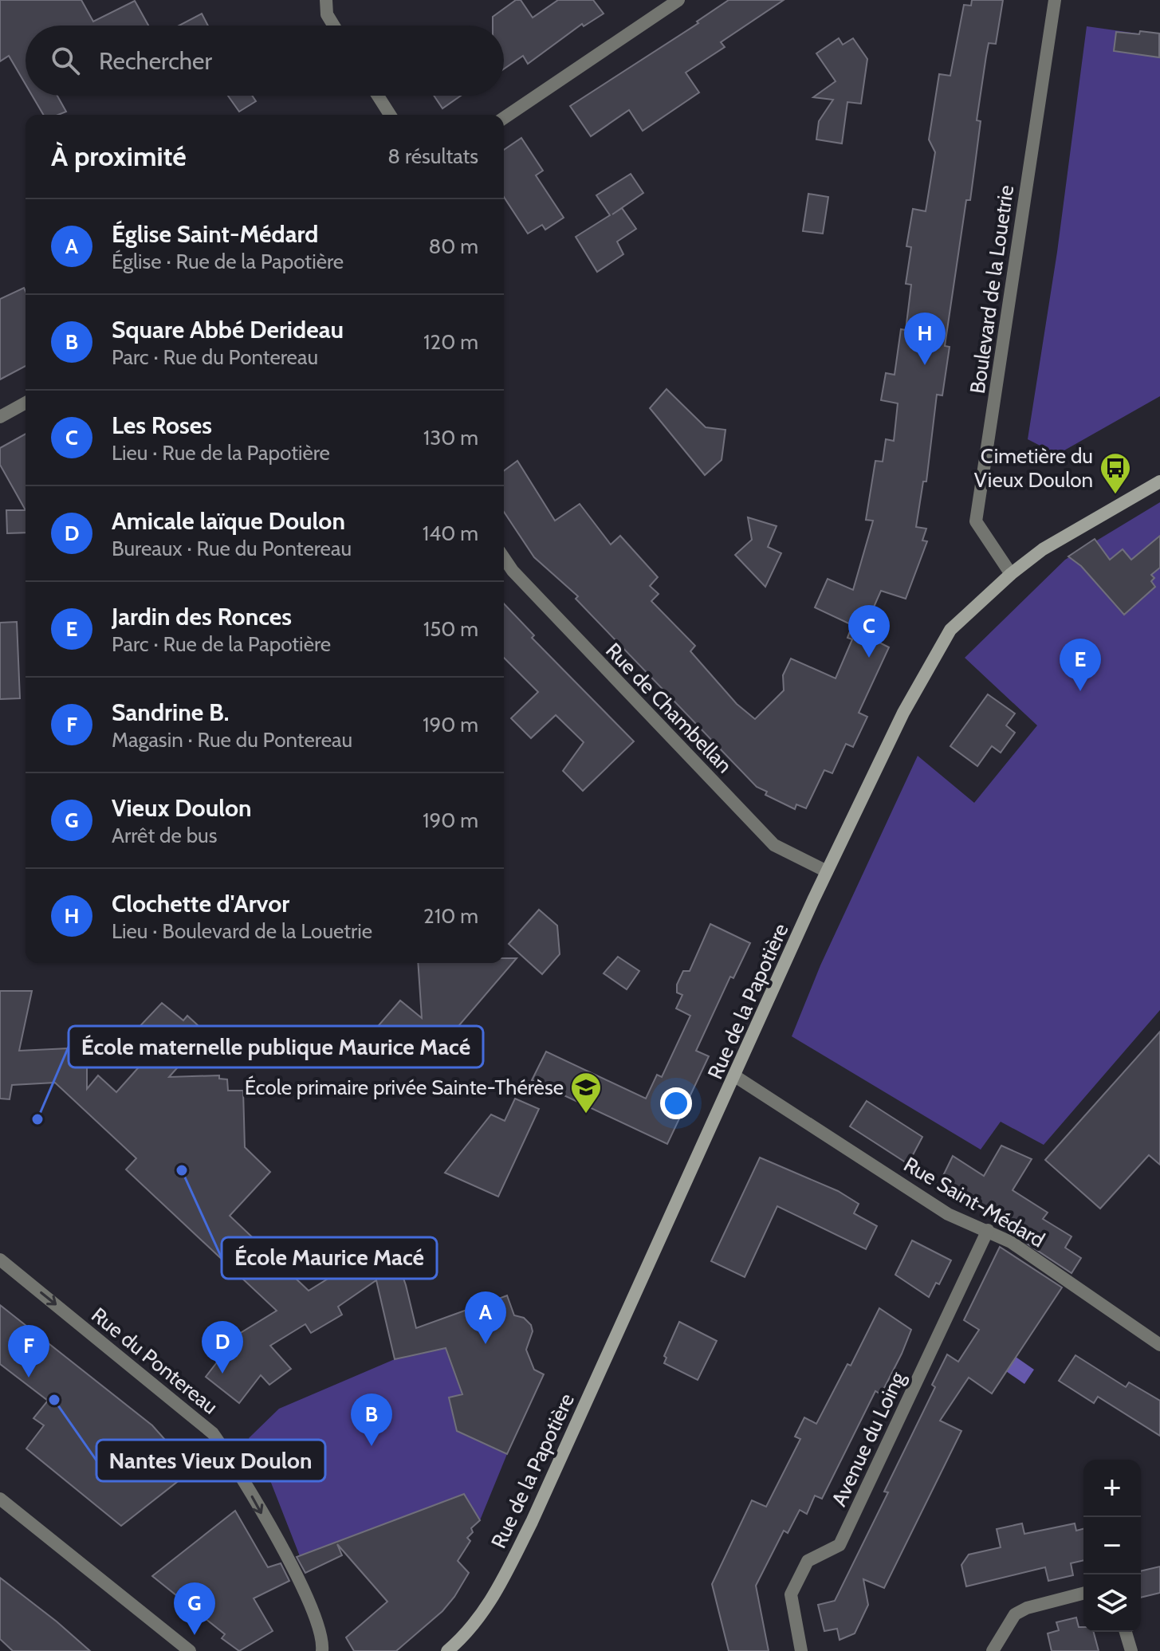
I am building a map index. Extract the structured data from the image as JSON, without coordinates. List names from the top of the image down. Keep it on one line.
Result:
{"streets":{"street":["Boulevard de la Louetrie","Rue de Chambellan","Rue de la Papotière","Rue Saint-Médard","Rue du Pontereau","Avenue du Loing"]},"crossings":[["Boulevard de la Louetrie","Rue de la Papotière"],["Rue de Chambellan","Rue de la Papotière"],["Rue de la Papotière","Rue Saint-Médard"],["Rue Saint-Médard","Avenue du Loing"]],"one_way":["Rue du Pontereau"],"places":{"bus stop":["Cimetière du Vieux Doulon"],"school or university":["École primaire privée Sainte-Thérèse"],"other":["École maternelle publique Maurice Macé","École Maurice Macé","Nantes Vieux Doulon"]},"page":{"search":"Rechercher","heading":["À proximité","8 résultats"],"list":[{"mark":"A","name":"Église Saint-Médard","note":"Église · Rue de la Papotière","value":"80 m"},{"mark":"B","name":"Square Abbé Derideau","note":"Parc · Rue du Pontereau","value":"120 m"},{"mark":"C","name":"Les Roses","note":"Lieu · Rue de la Papotière","value":"130 m"},{"mark":"D","name":"Amicale laïque Doulon","note":"Bureaux · Rue du Pontereau","value":"140 m"},{"mark":"E","name":"Jardin des Ronces","note":"Parc · Rue de la Papotière","value":"150 m"},{"mark":"F","name":"Sandrine B.","note":"Magasin · Rue du Pontereau","value":"190 m"},{"mark":"G","name":"Vieux Doulon","note":"Arrêt de bus","value":"190 m"},{"mark":"H","name":"Clochette d'Arvor","note":"Lieu · Boulevard de la Louetrie","value":"210 m"}],"pins":["H","C","E","A","D","F","B","G"],"map_buttons":["+","−"]}}
